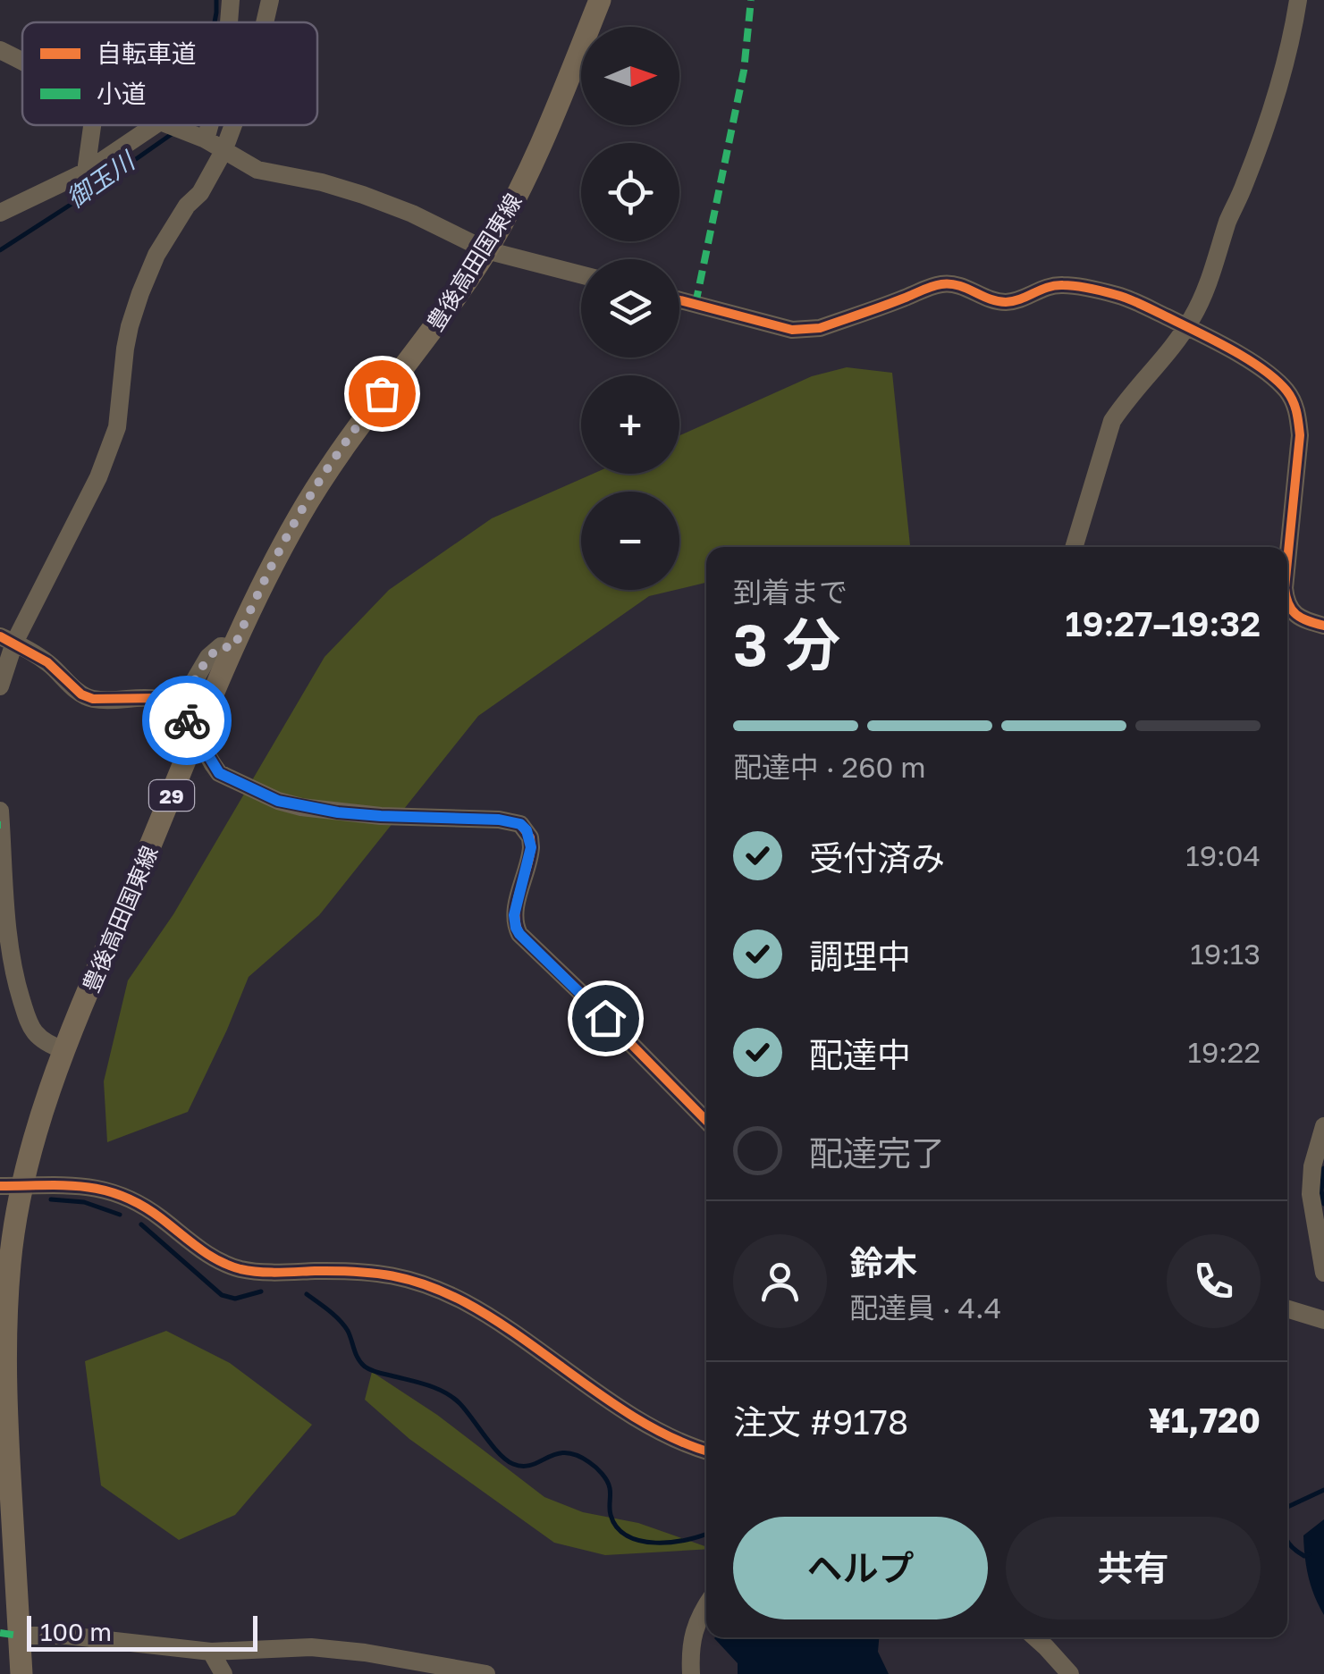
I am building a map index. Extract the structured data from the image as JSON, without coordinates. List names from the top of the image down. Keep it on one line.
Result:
{"streets":{"main road":["豊後高田国東線","29"]},"water":["御玉川"],"legend":["自転車道","小道"],"scale_bar":"100 m","north":"right","page":{"map_buttons":["+","−"],"heading":["3 分","到着まで","19:27–19:32"],"panel":["鈴木","配達員 · 4.4","注文 #9178","¥1,720"],"bar":"配達中 · 260 m","list":[["受付済み","19:04"],["調理中","19:13"],["配達中","19:22"],"配達完了"],"buttons":["ヘルプ","共有"],"scale":"100 m"}}
